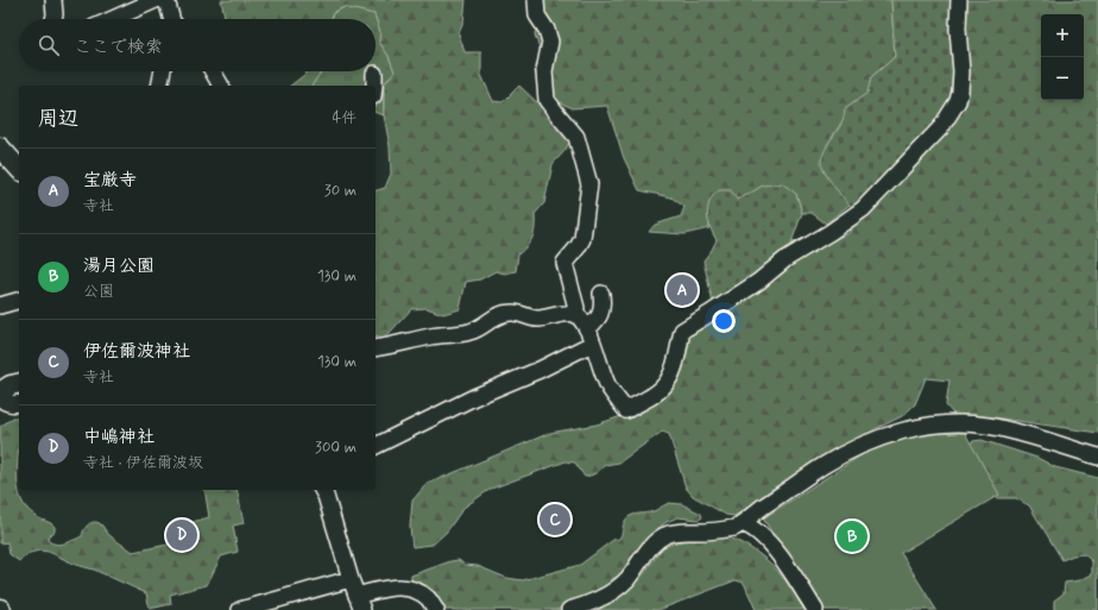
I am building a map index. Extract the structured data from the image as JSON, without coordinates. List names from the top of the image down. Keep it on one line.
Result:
{"page":{"map_buttons":["+","−"],"search":"ここで検索","heading":["周辺","4件"],"list":[{"mark":"A","name":"宝厳寺","note":"寺社","value":"30 m"},{"mark":"B","name":"湯月公園","note":"公園","value":"130 m"},{"mark":"C","name":"伊佐爾波神社","note":"寺社","value":"130 m"},{"mark":"D","name":"中嶋神社","note":"寺社 · 伊佐爾波坂","value":"300 m"}],"pins":["A","C","D","B"]}}
